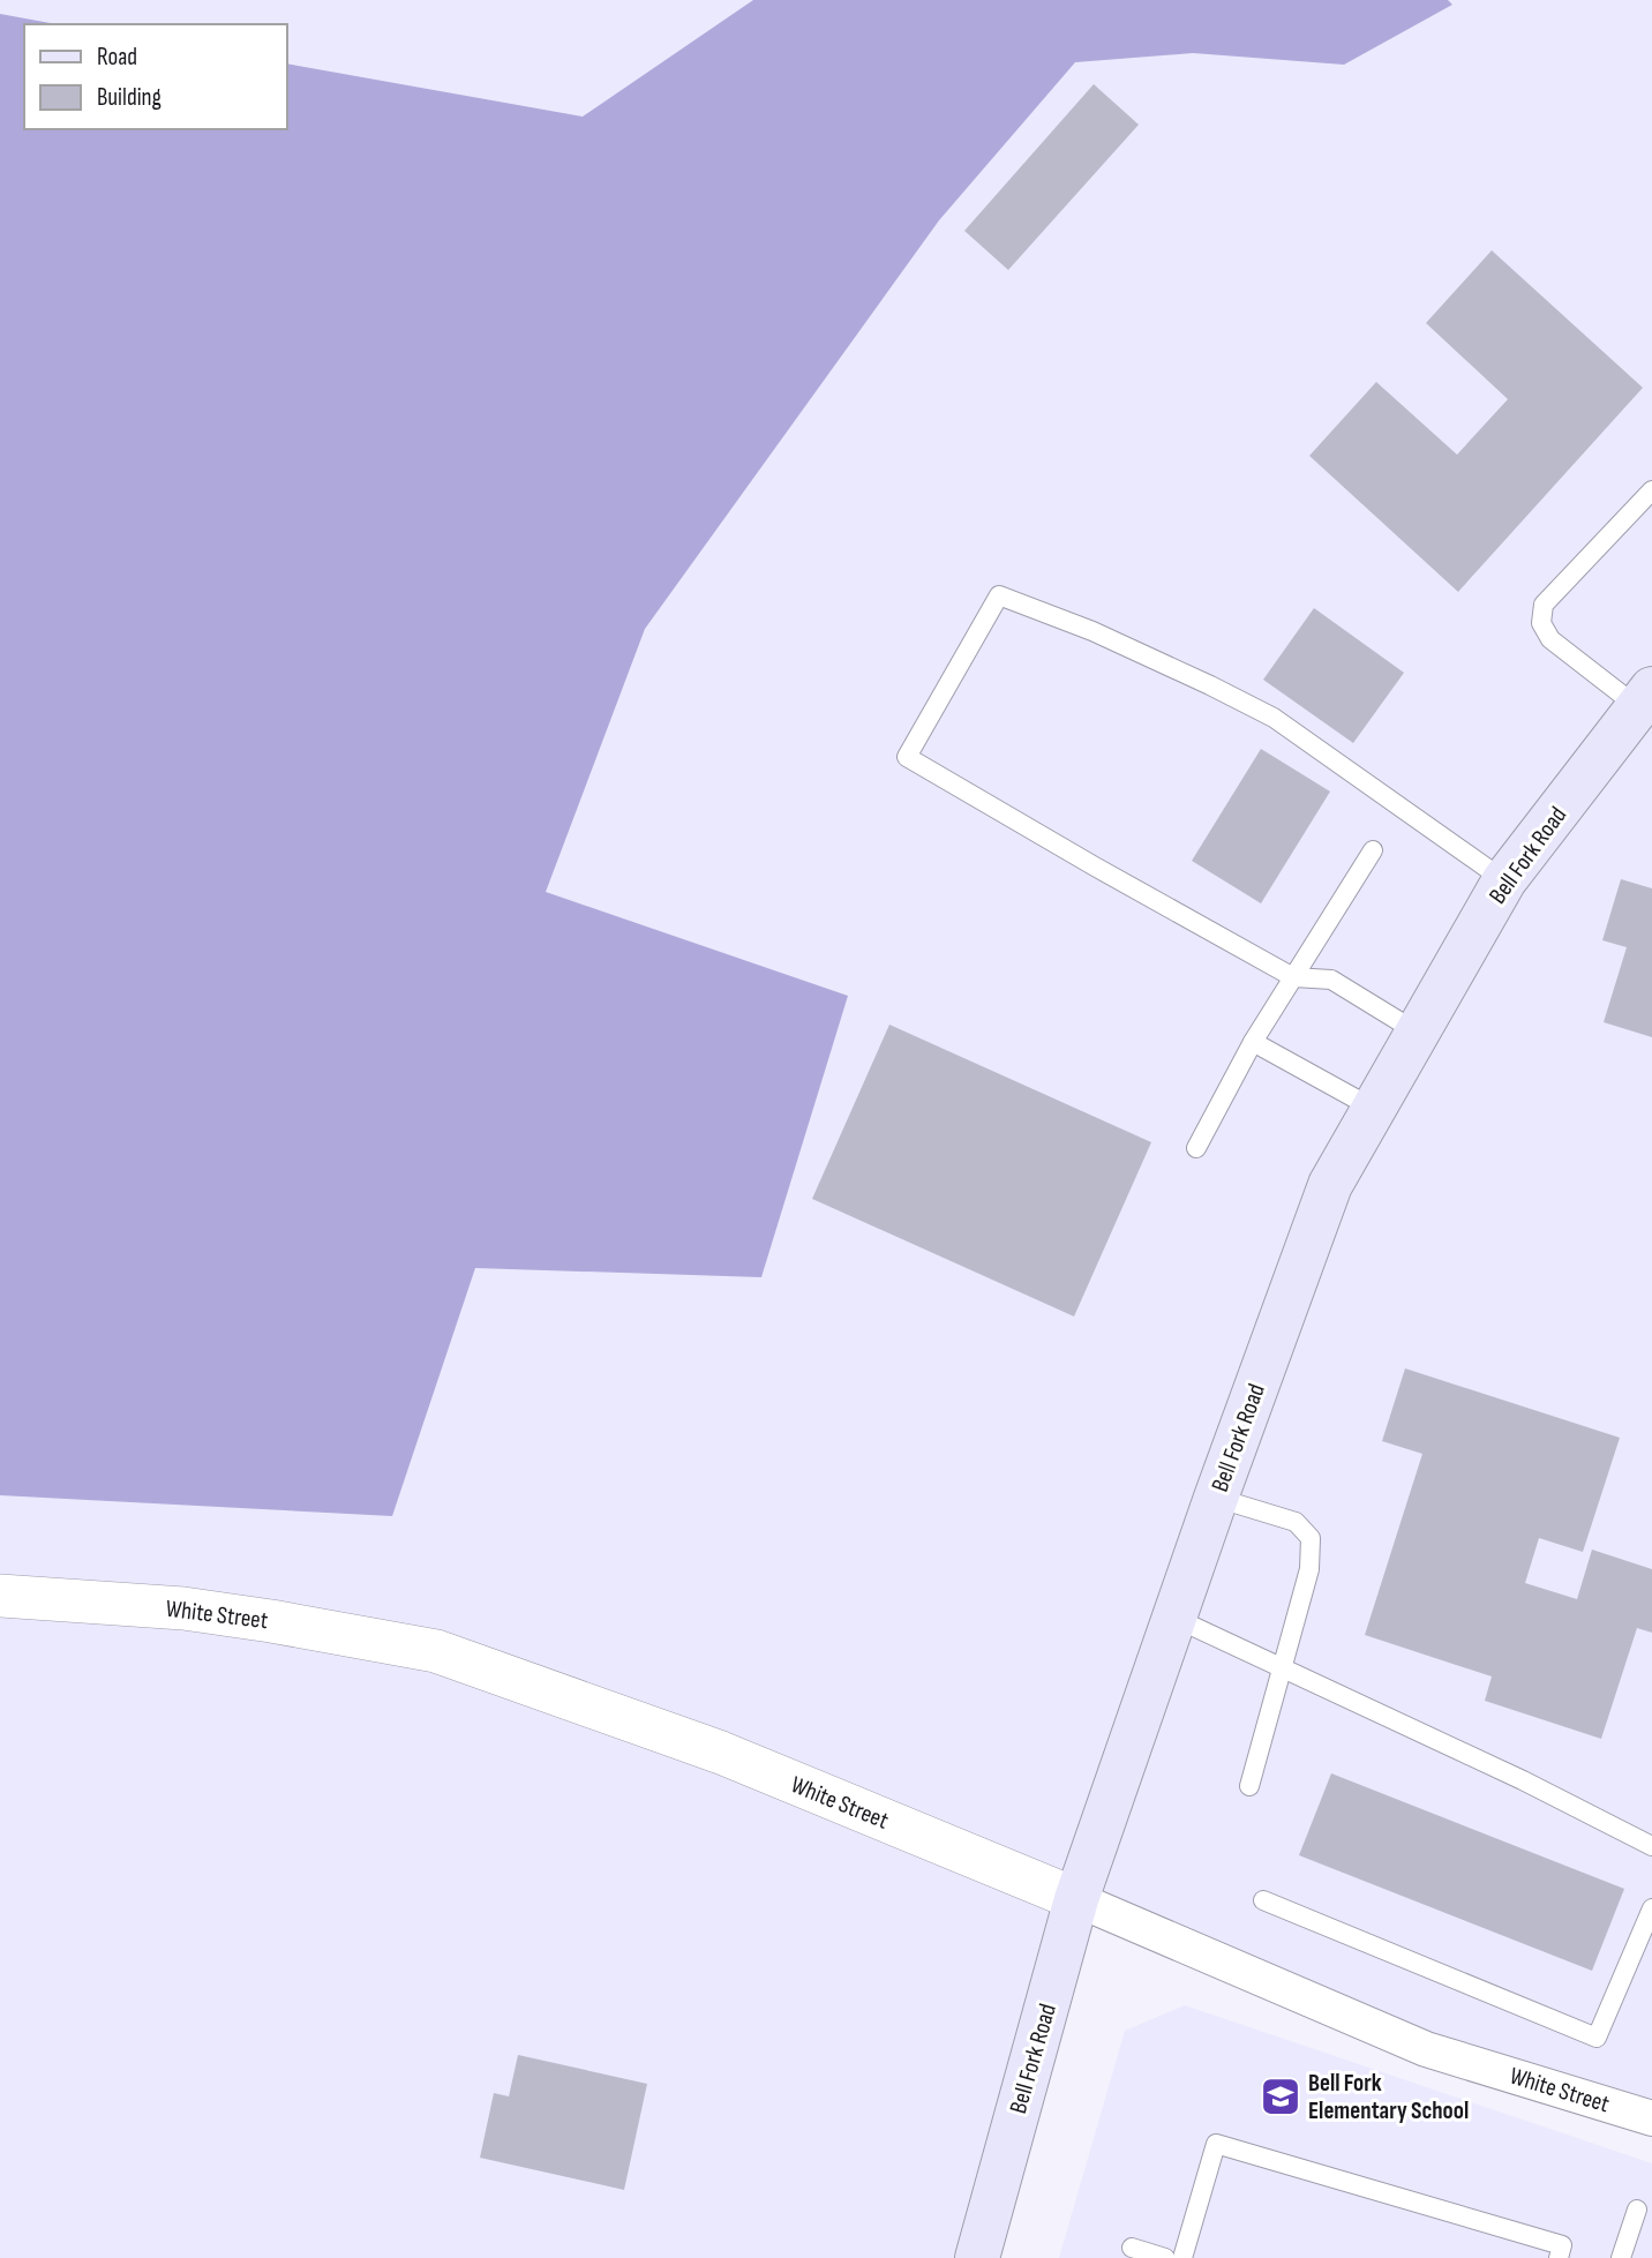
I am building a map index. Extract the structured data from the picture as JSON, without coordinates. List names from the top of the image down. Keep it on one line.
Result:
{"streets":{"main road":["Bell Fork Road"],"street":["White Street"]},"crossings":[["Bell Fork Road","White Street"]],"places":{"school or university":["Bell Fork Elementary School"]},"legend":["Road","Building"]}
